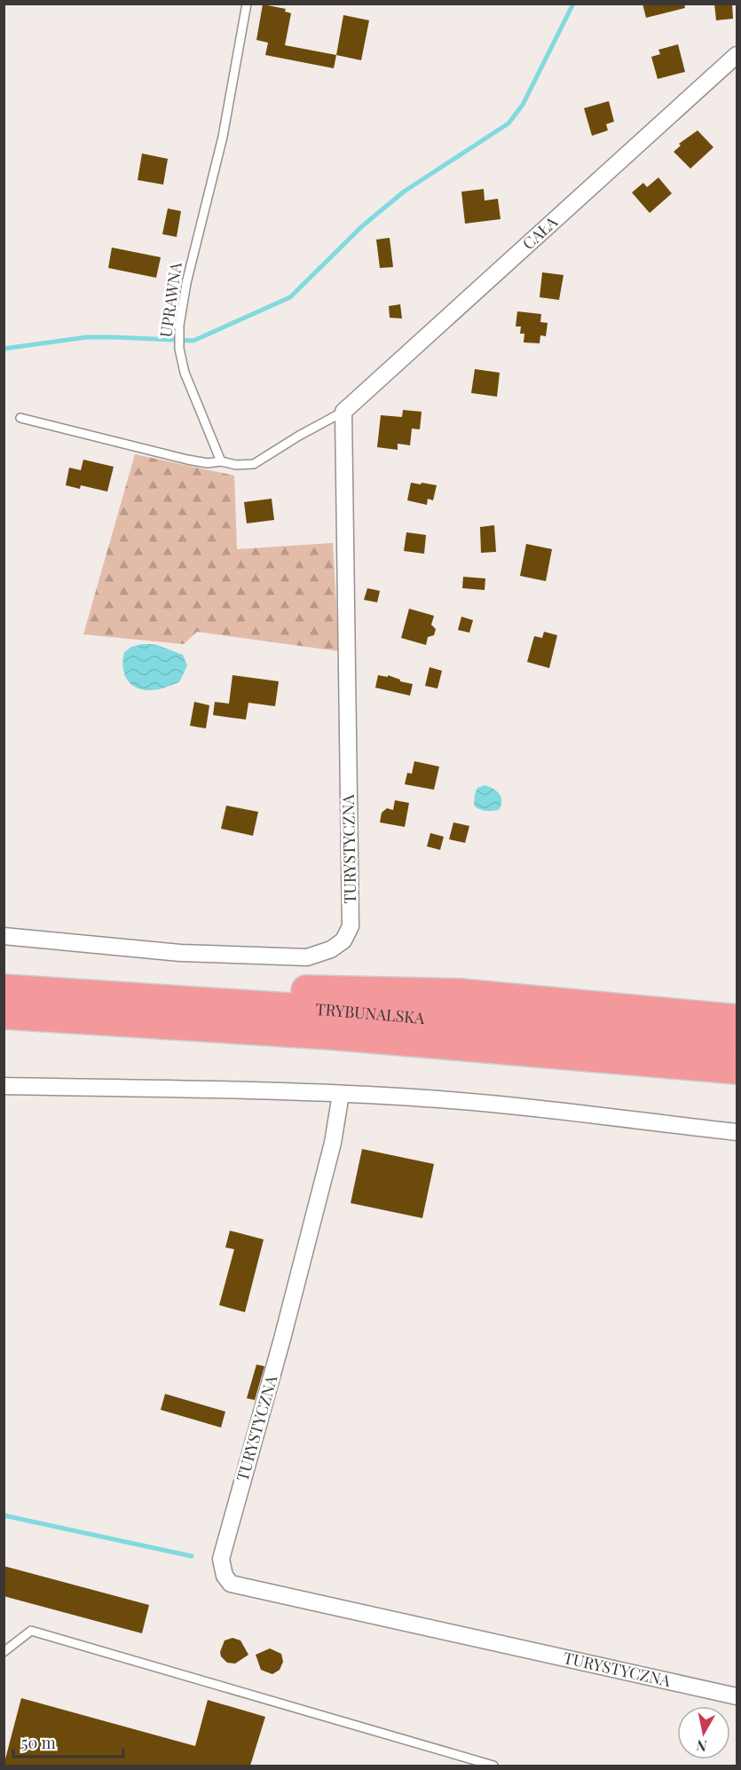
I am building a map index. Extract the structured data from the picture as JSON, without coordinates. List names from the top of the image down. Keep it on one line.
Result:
{"streets":{"highway":["TRYBUNALSKA"],"street":["CAŁA","TURYSTYCZNA"],"lane":["UPRAWNA"]},"crossings":[["CAŁA","TURYSTYCZNA"]],"scale_bar":"50 m","north":"bottom"}
